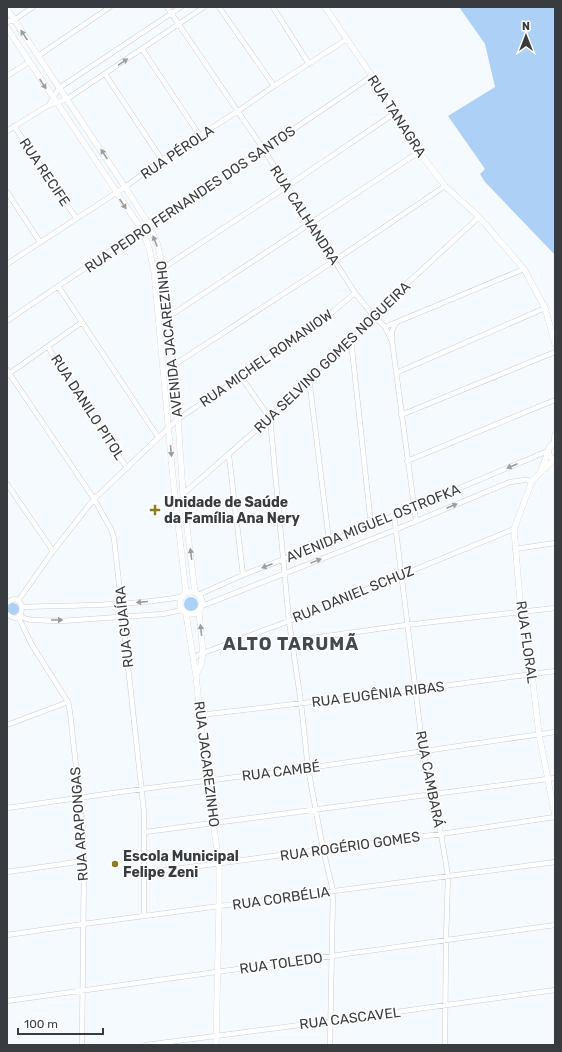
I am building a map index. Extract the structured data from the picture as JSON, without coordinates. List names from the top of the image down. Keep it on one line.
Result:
{"streets":{"street":["RUA TANAGRA","RUA PÉROLA","RUA RECIFE","RUA PEDRO FERNANDES DOS SANTOS","RUA CALHANDRA","AVENIDA JACAREZINHO","RUA SELVINO GOMES NOGUEIRA","RUA MICHEL ROMANIOW","RUA DANILO PITOL","AVENIDA MIGUEL OSTROFKA","RUA DANIEL SCHUZ","RUA GUAÍRA","RUA FLORAL","RUA EUGÊNIA RIBAS","RUA JACAREZINHO","RUA CAMBÉ","RUA CAMBARÁ","RUA ARAPONGAS","RUA ROGÉRIO GOMES","RUA CORBÉLIA","RUA TOLEDO","RUA CASCAVEL"]},"crossings":[["RUA TANAGRA","RUA PÉROLA"],["RUA TANAGRA","RUA PEDRO FERNANDES DOS SANTOS"],["RUA TANAGRA","RUA SELVINO GOMES NOGUEIRA"],["RUA PÉROLA","RUA RECIFE"],["RUA PÉROLA","RUA CALHANDRA"],["RUA PÉROLA","AVENIDA JACAREZINHO"],["RUA PEDRO FERNANDES DOS SANTOS","RUA CALHANDRA"],["RUA PEDRO FERNANDES DOS SANTOS","AVENIDA JACAREZINHO"],["RUA CALHANDRA","RUA SELVINO GOMES NOGUEIRA"],["RUA CALHANDRA","RUA MICHEL ROMANIOW"],["AVENIDA JACAREZINHO","RUA SELVINO GOMES NOGUEIRA"],["AVENIDA JACAREZINHO","RUA MICHEL ROMANIOW"],["AVENIDA JACAREZINHO","AVENIDA MIGUEL OSTROFKA"],["AVENIDA JACAREZINHO","RUA JACAREZINHO"],["RUA MICHEL ROMANIOW","RUA DANILO PITOL"],["RUA MICHEL ROMANIOW","RUA GUAÍRA"],["AVENIDA MIGUEL OSTROFKA","RUA FLORAL"],["AVENIDA MIGUEL OSTROFKA","RUA JACAREZINHO"],["AVENIDA MIGUEL OSTROFKA","RUA CAMBARÁ"],["RUA DANIEL SCHUZ","RUA FLORAL"],["RUA DANIEL SCHUZ","RUA JACAREZINHO"],["RUA DANIEL SCHUZ","RUA CAMBARÁ"],["RUA GUAÍRA","RUA CAMBÉ"],["RUA GUAÍRA","RUA ROGÉRIO GOMES"],["RUA GUAÍRA","RUA CORBÉLIA"],["RUA FLORAL","RUA EUGÊNIA RIBAS"],["RUA FLORAL","RUA CAMBÉ"],["RUA FLORAL","RUA ROGÉRIO GOMES"],["RUA EUGÊNIA RIBAS","RUA JACAREZINHO"],["RUA EUGÊNIA RIBAS","RUA CAMBARÁ"],["RUA JACAREZINHO","RUA CAMBÉ"],["RUA JACAREZINHO","RUA ROGÉRIO GOMES"],["RUA JACAREZINHO","RUA CORBÉLIA"],["RUA JACAREZINHO","RUA TOLEDO"],["RUA JACAREZINHO","RUA CASCAVEL"],["RUA CAMBÉ","RUA CAMBARÁ"],["RUA CAMBÉ","RUA ARAPONGAS"],["RUA CAMBARÁ","RUA ROGÉRIO GOMES"],["RUA CAMBARÁ","RUA CORBÉLIA"],["RUA CAMBARÁ","RUA TOLEDO"],["RUA CAMBARÁ","RUA CASCAVEL"],["RUA ARAPONGAS","RUA CORBÉLIA"],["RUA ARAPONGAS","RUA TOLEDO"]],"districts":["ALTO TARUMÃ"],"places":{"health":["Unidade de Saúde da Família Ana Nery"],"other":["Escola Municipal Felipe Zeni"]},"scale_bar":"100 m","north":"top"}
